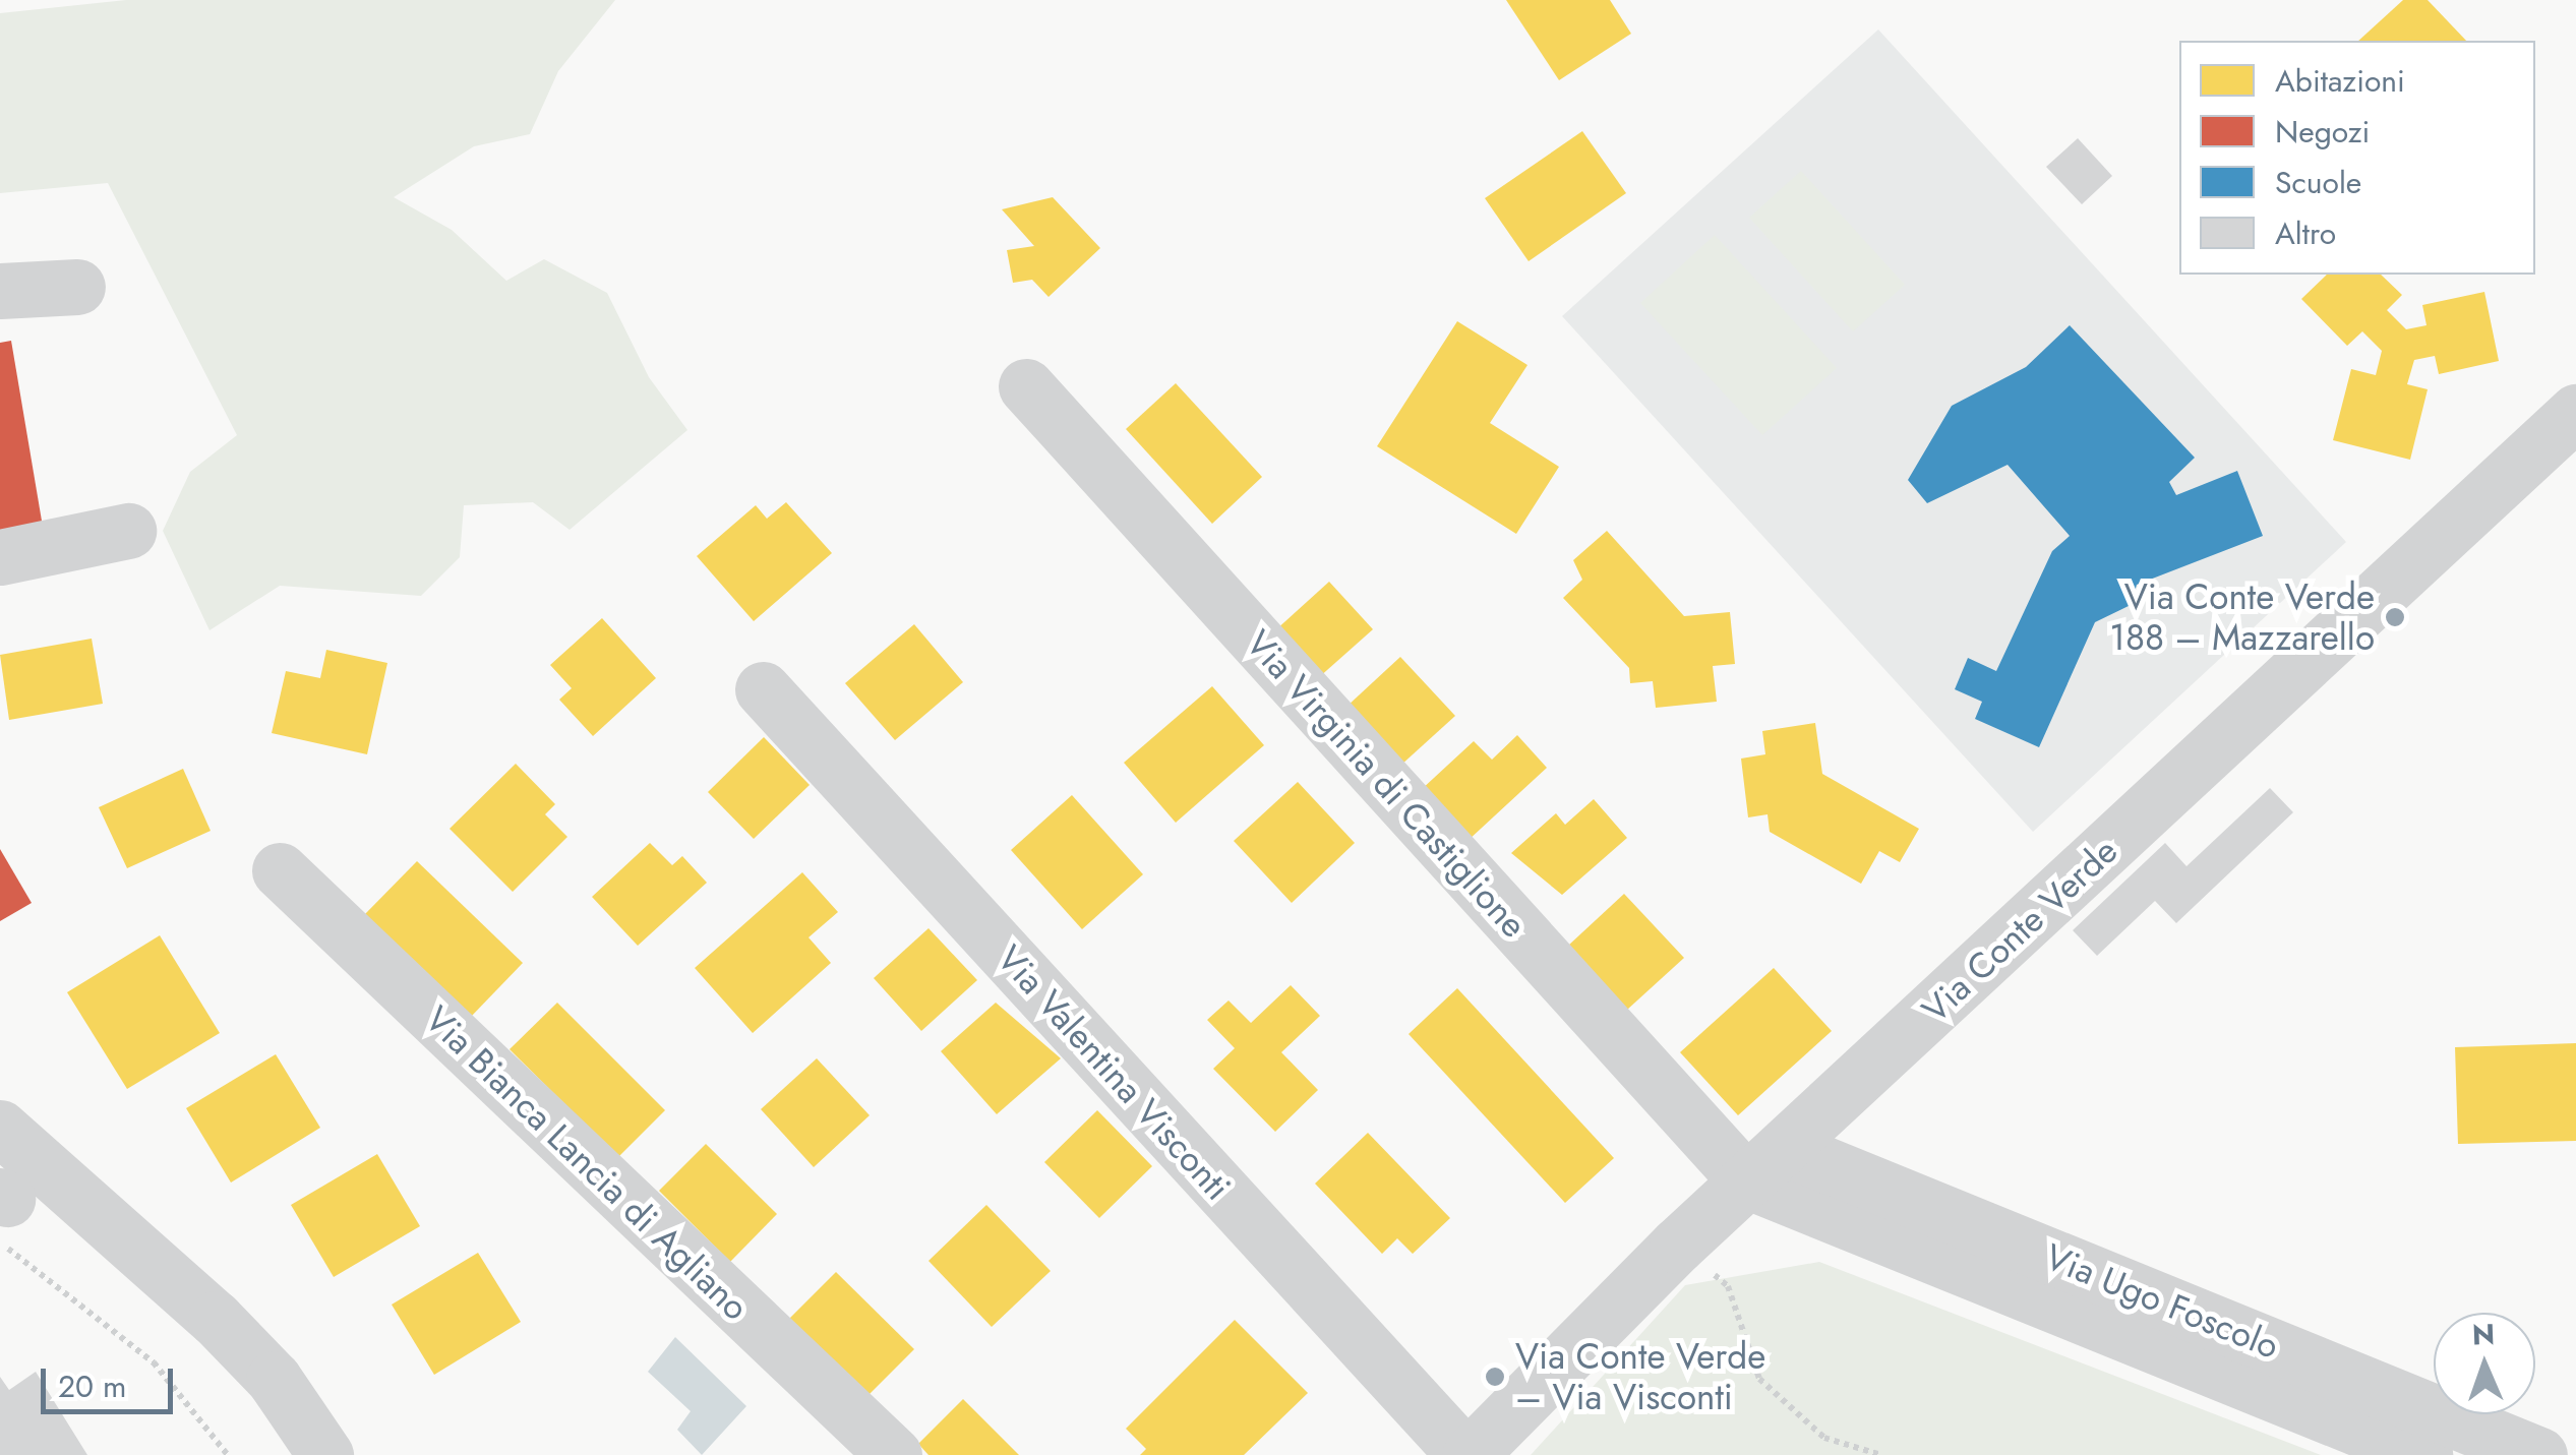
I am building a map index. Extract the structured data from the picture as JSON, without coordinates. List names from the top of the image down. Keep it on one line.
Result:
{"streets":{"street":["Via Virginia di Castiglione","Via Conte Verde","Via Valentina Visconti","Via Bianca Lancia di Agliano","Via Ugo Foscolo"]},"crossings":[["Via Virginia di Castiglione","Via Conte Verde"],["Via Virginia di Castiglione","Via Ugo Foscolo"],["Via Conte Verde","Via Valentina Visconti"],["Via Conte Verde","Via Ugo Foscolo"]],"places":["Via Conte Verde 188 – Mazzarello","Via Conte Verde – Via Visconti"],"legend":["Abitazioni","Negozi","Scuole","Altro"],"scale_bar":"20 m","north":"top"}
